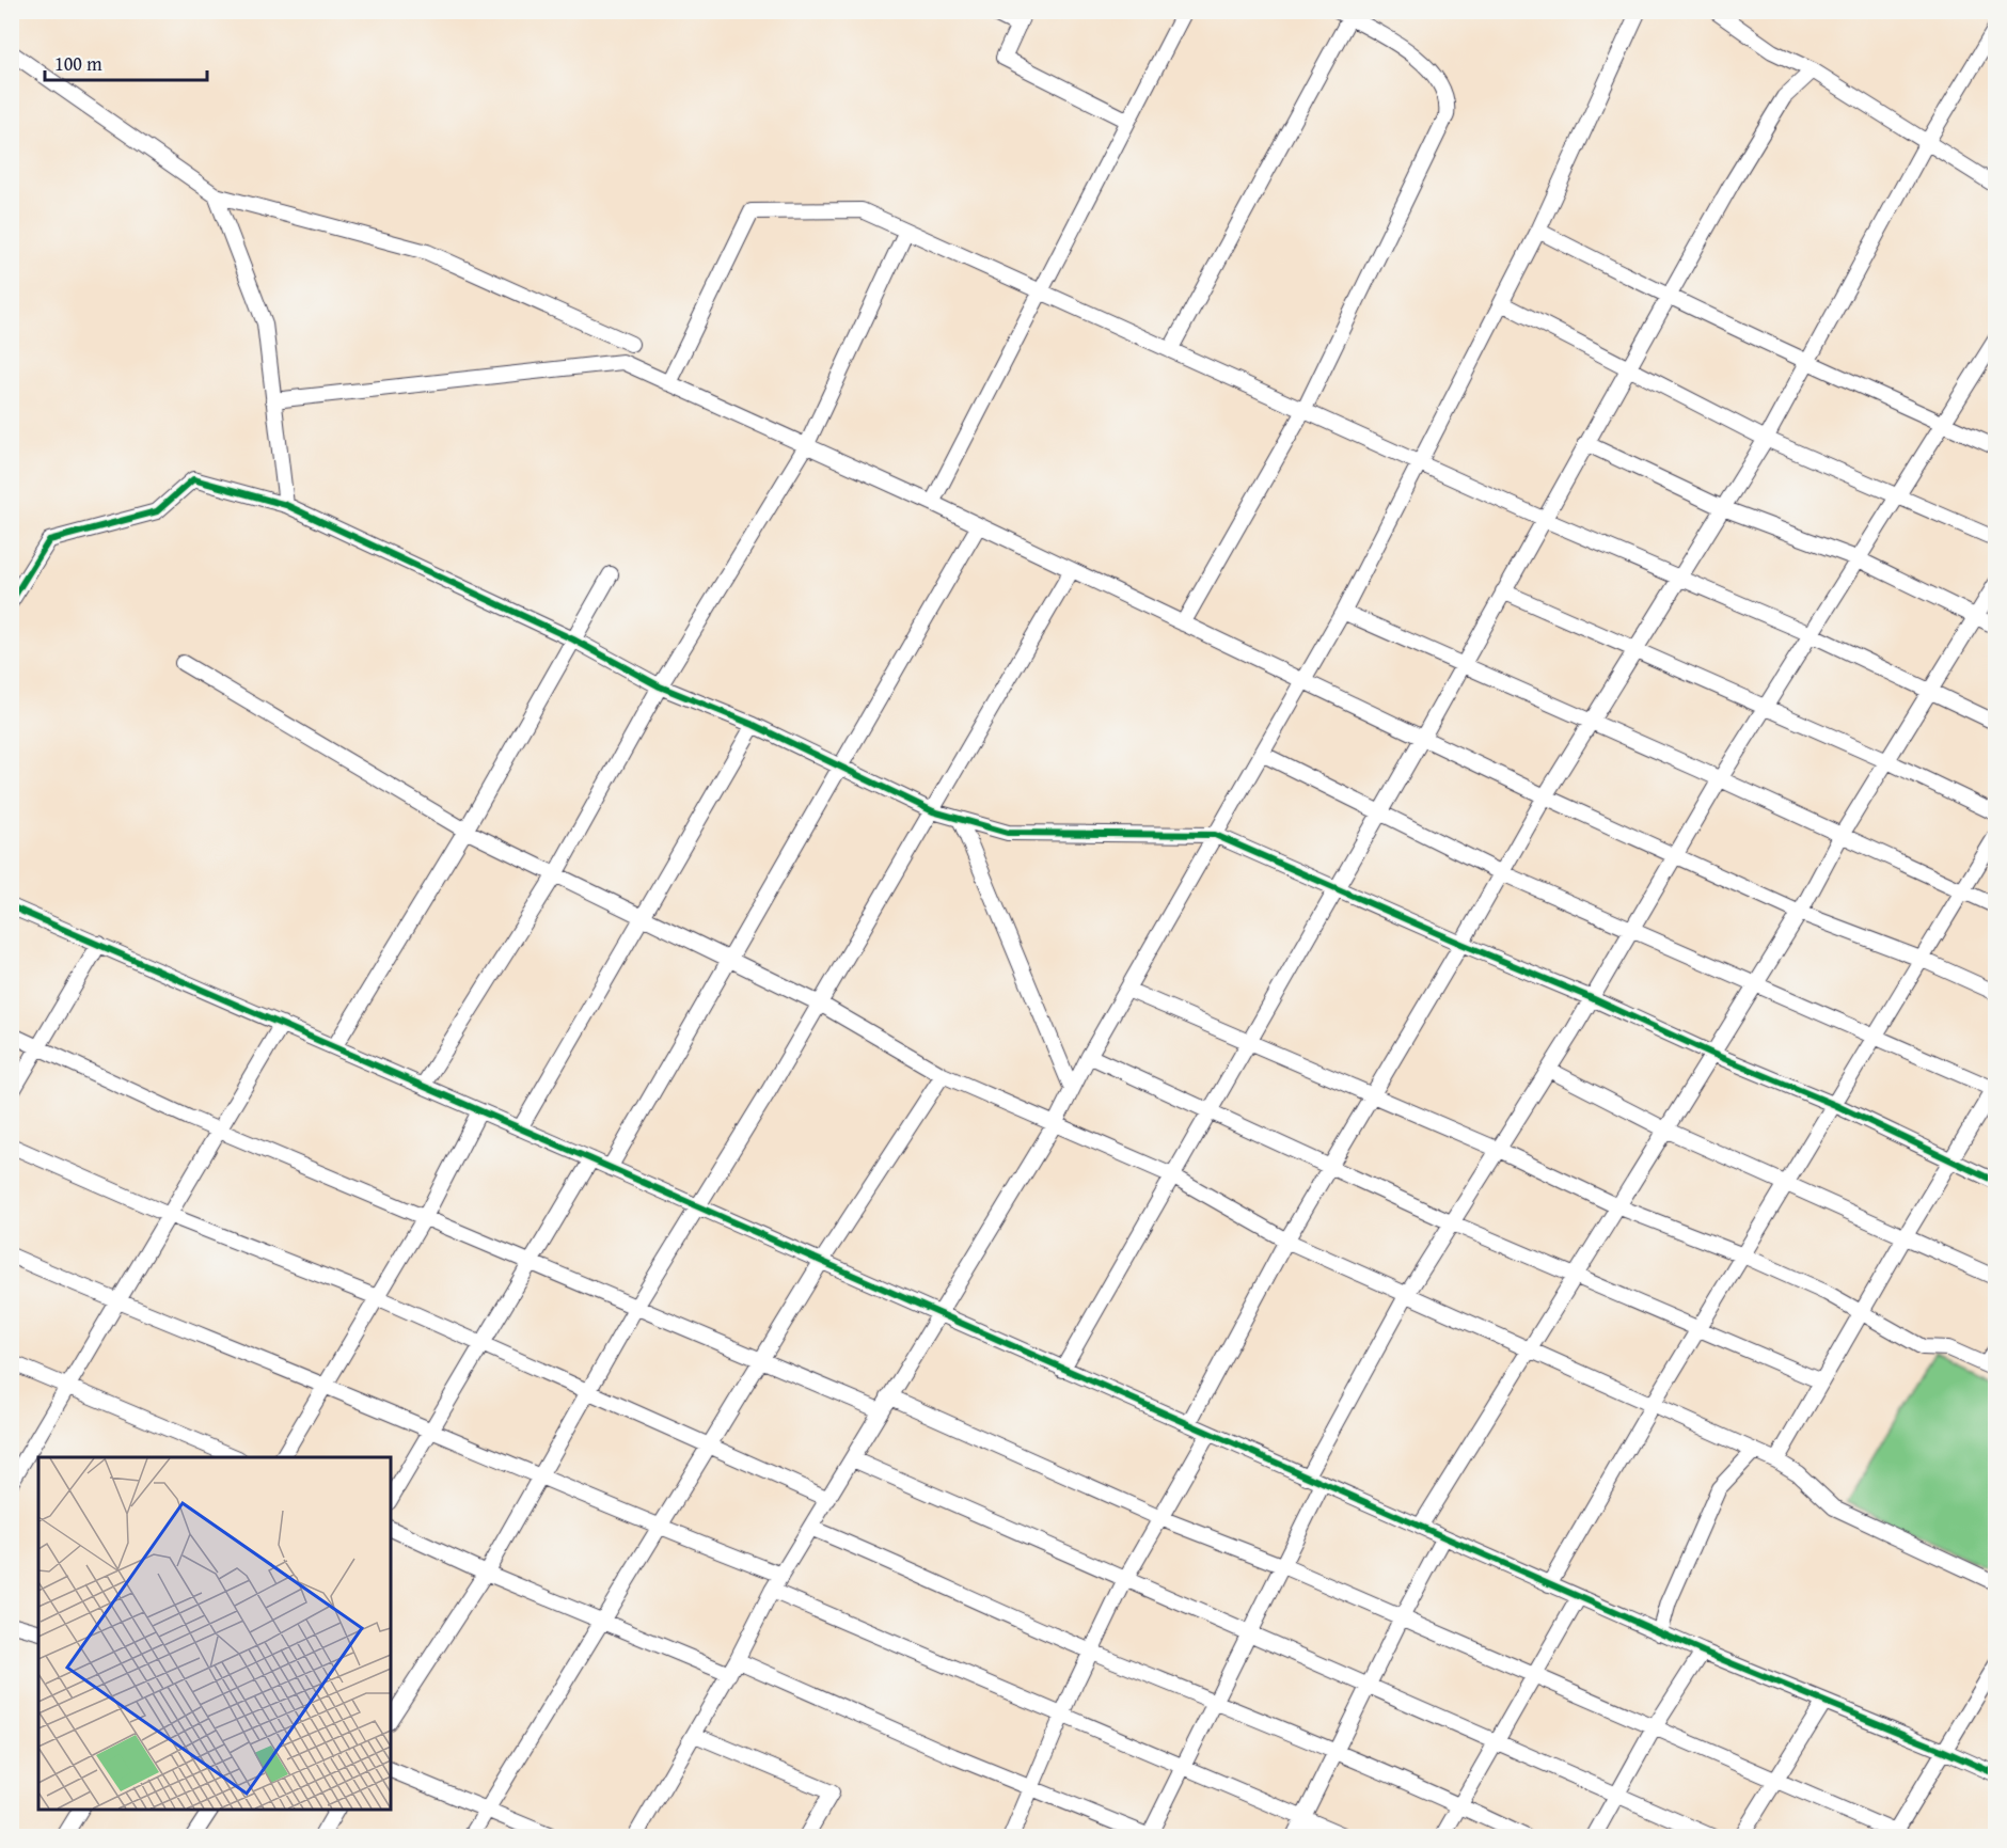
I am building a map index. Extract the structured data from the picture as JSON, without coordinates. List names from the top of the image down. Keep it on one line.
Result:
{"scale_bar":"100 m"}
